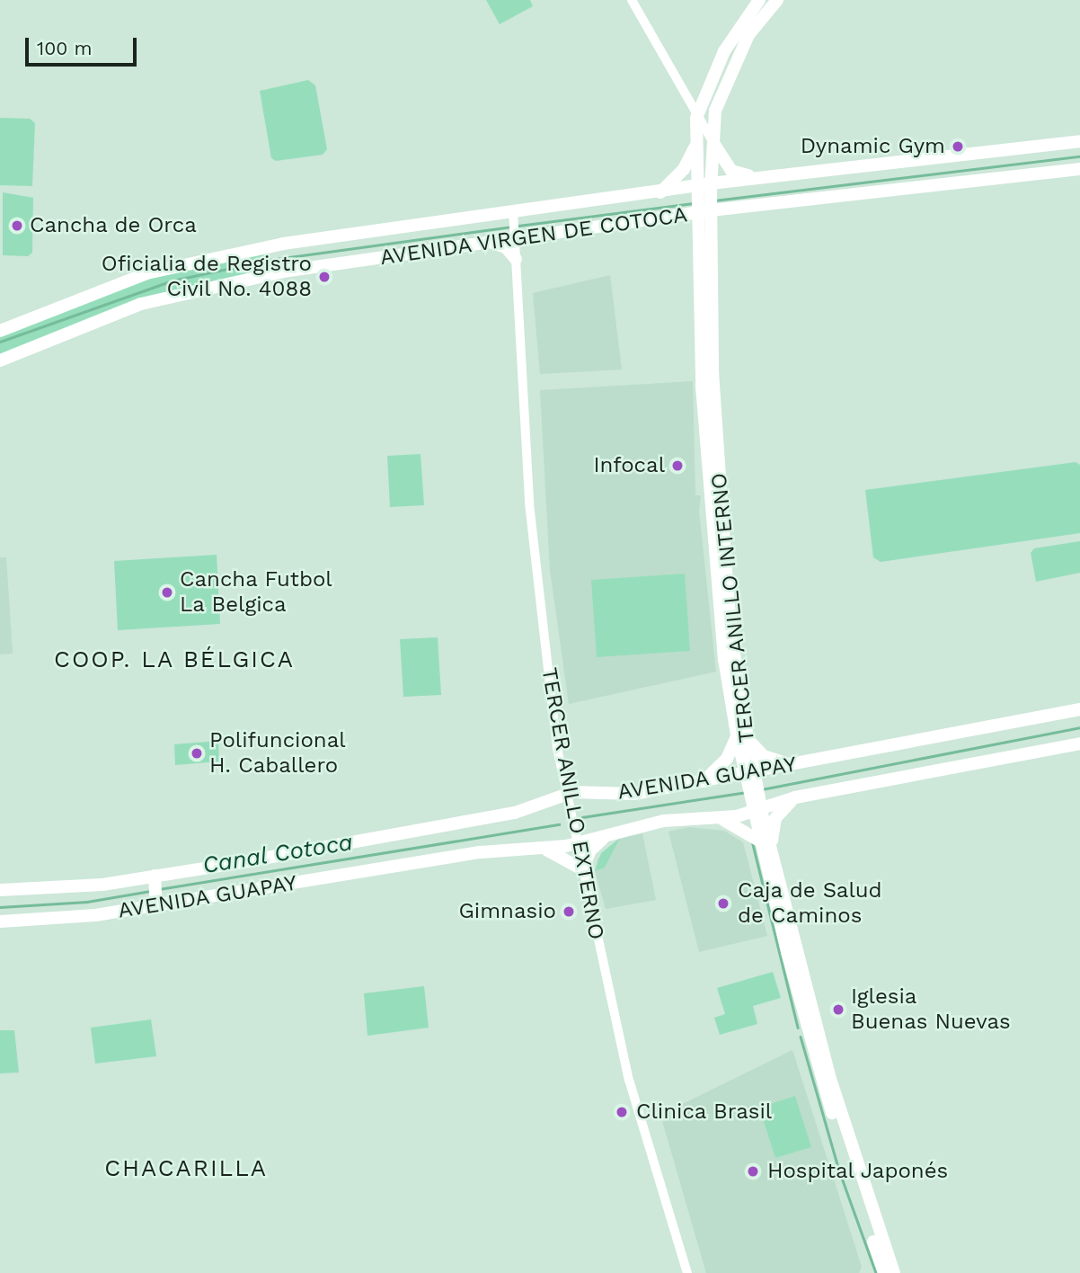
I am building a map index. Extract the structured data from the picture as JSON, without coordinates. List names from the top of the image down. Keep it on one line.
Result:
{"streets":{"main road":["AVENIDA VIRGEN DE COTOCA","TERCER ANILLO INTERNO","AVENIDA GUAPAY"],"street":["TERCER ANILLO EXTERNO"]},"crossings":[["AVENIDA VIRGEN DE COTOCA","TERCER ANILLO INTERNO"],["AVENIDA VIRGEN DE COTOCA","TERCER ANILLO EXTERNO"],["TERCER ANILLO INTERNO","AVENIDA GUAPAY"],["AVENIDA GUAPAY","TERCER ANILLO EXTERNO"]],"districts":["COOP. LA BÉLGICA","CHACARILLA"],"water":["Canal Cotoca"],"places":["Dynamic Gym","Cancha de Orca","Oficialia de Registro Civil No. 4088","Infocal","Cancha Futbol La Belgica","Polifuncional H. Caballero","Caja de Salud de Caminos","Gimnasio","Iglesia Buenas Nuevas","Clinica Brasil","Hospital Japonés"],"scale_bar":"100 m"}
